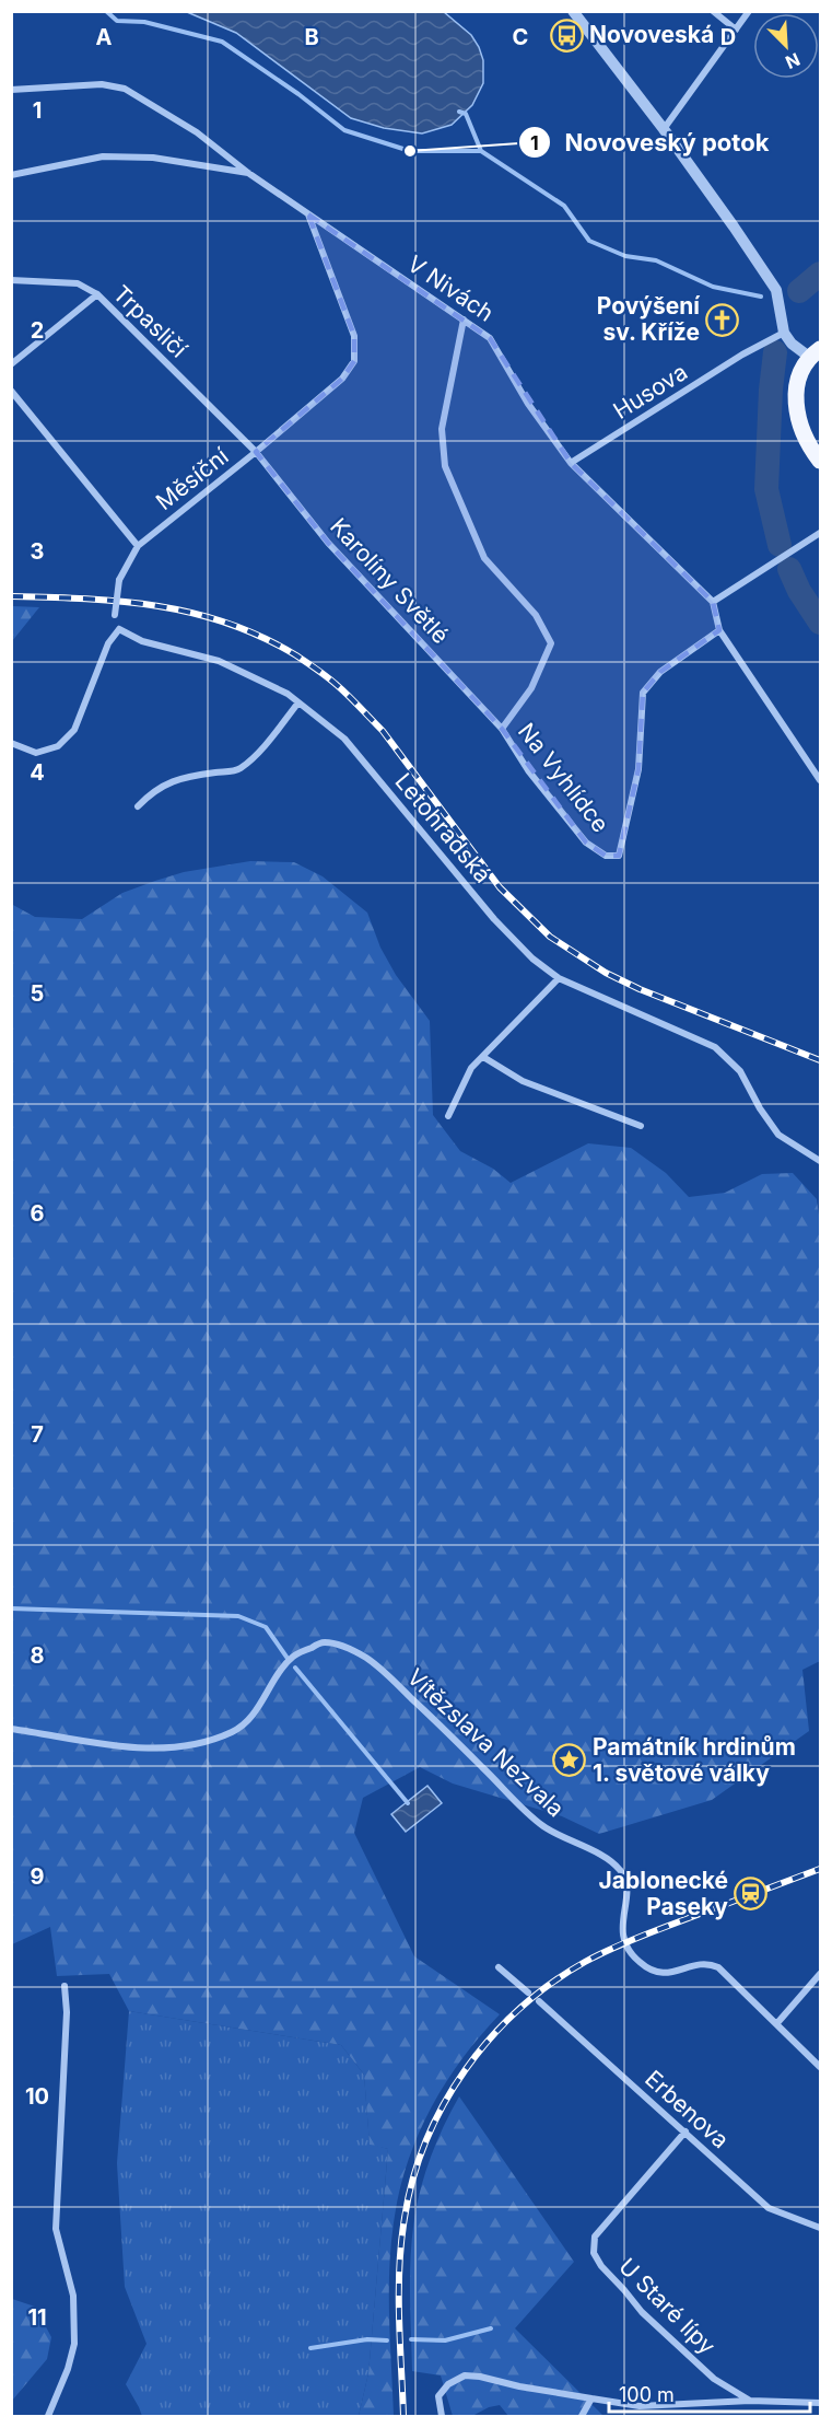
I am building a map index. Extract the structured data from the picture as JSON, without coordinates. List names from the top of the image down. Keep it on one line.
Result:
{"streets":{"street":["V Nivách","Trpasličí","Husova","Měsíční","Karolíny Světlé","Na Vyhlídce","Letohradská","Vítězslava Nezvala","Erbenova","U Staré lípy"]},"crossings":[["V Nivách","Husova"],["V Nivách","Měsíční"],["V Nivách","Na Vyhlídce"],["Trpasličí","Měsíční"],["Trpasličí","Karolíny Světlé"],["Měsíční","Karolíny Světlé"],["Měsíční","Letohradská"],["Karolíny Světlé","Na Vyhlídce"],["Erbenova","U Staré lípy"]],"places":{"bus stop":["Novoveská"],"other":["Novoveský potok"],"church":["Povýšení sv. Kříže"],"place":["Památník hrdinům 1. světové války"],"station":["Jablonecké Paseky"]},"scale_bar":"100 m","north":"bottom right","grid":{"columns":["A","B","C","D"],"rows":["1","2","3","4","5","6","7","8","9","10","11"]}}
